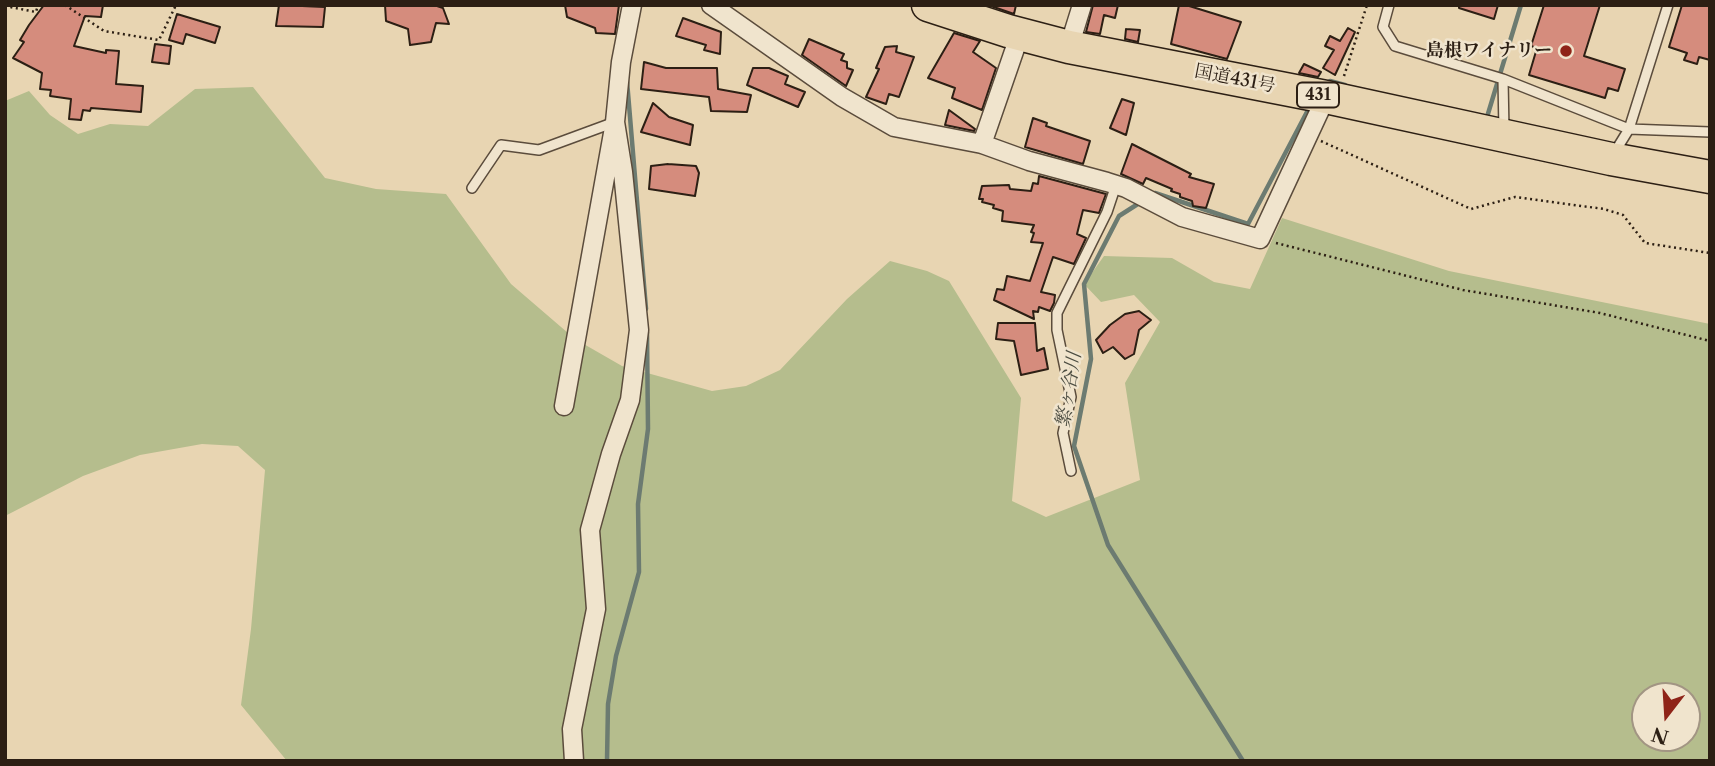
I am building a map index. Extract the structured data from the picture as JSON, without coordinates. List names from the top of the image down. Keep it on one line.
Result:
{"streets":{"highway":["国道431号","431"]},"water":["繁ヶ谷川"],"places":["島根ワイナリー"],"north":"bottom"}
